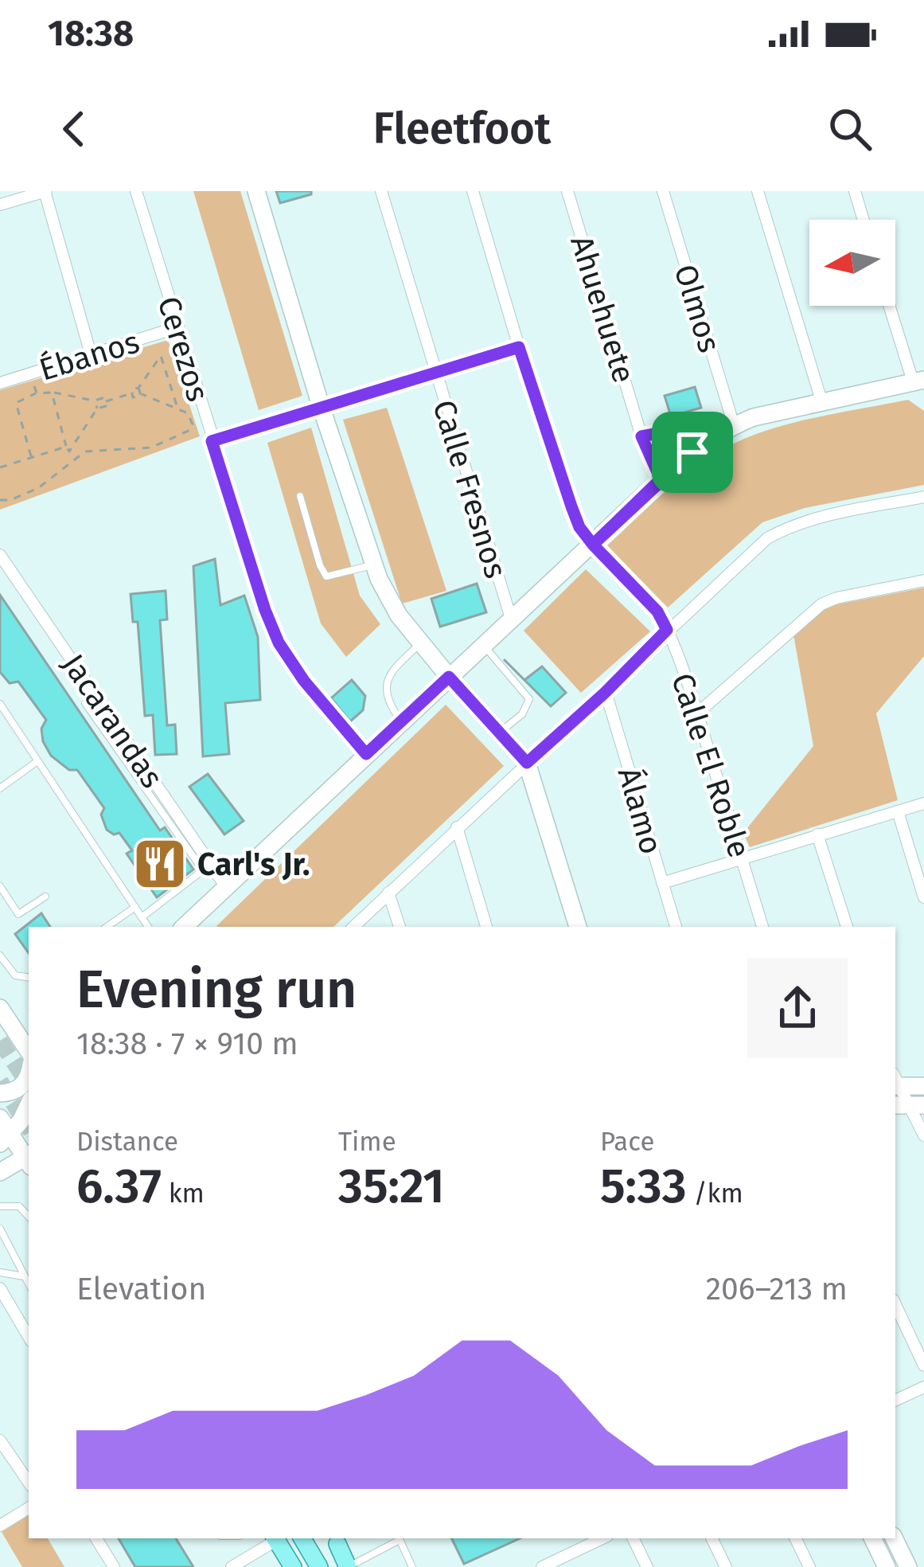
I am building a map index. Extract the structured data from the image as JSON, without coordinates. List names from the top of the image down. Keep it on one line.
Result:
{"streets":{"street":["Olmos","Ahuehuete","Cerezos","Ébanos","Calle Fresnos","Jacarandas","Calle El Roble","Álamo"]},"crossings":[["Cerezos","Ébanos"]],"places":{"restaurant":["Carl's Jr."]},"north":"left","page":{"status":"18:38","header":"Fleetfoot","heading":["Evening run","18:38 · 7 × 910 m"],"stats":[["Distance","6.37 km"],["Time","35:21"],["Pace","5:33 /km"]],"chart":["Elevation","206–213 m"]}}
